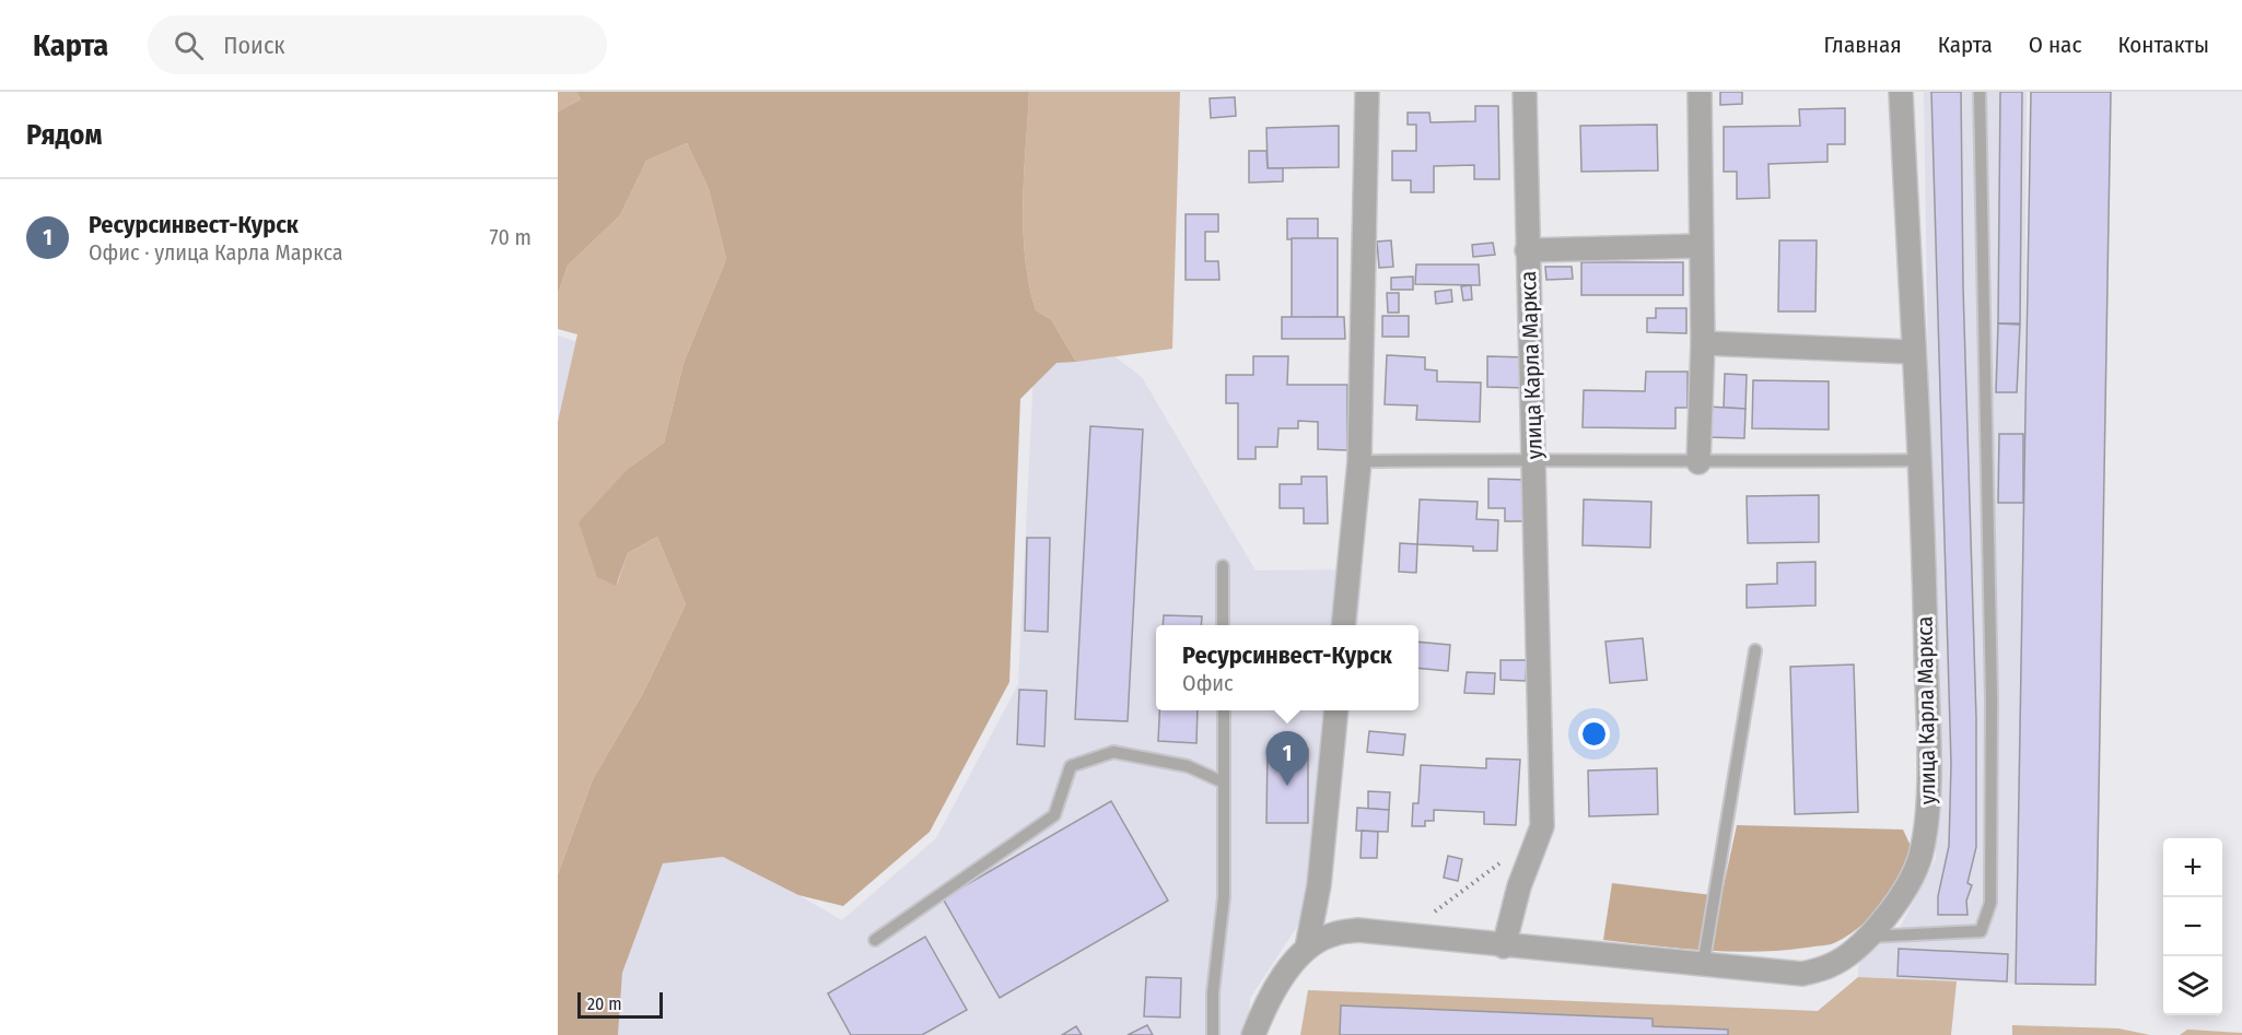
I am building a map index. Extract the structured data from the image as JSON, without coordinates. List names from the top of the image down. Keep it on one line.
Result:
{"streets":{"street":["улица Карла Маркса"]},"scale_bar":"20 m","page":{"header":"Карта","search":"Поиск","nav":["Главная","Карта","О нас","Контакты"],"heading":"Рядом","list":[{"mark":"1","name":"Ресурсинвест-Курск","note":"Офис · улица Карла Маркса","value":"70 m"}],"popup":["Ресурсинвест-Курск","Офис"],"pins":"1","map_buttons":["+","−"],"scale":"20 m"}}
